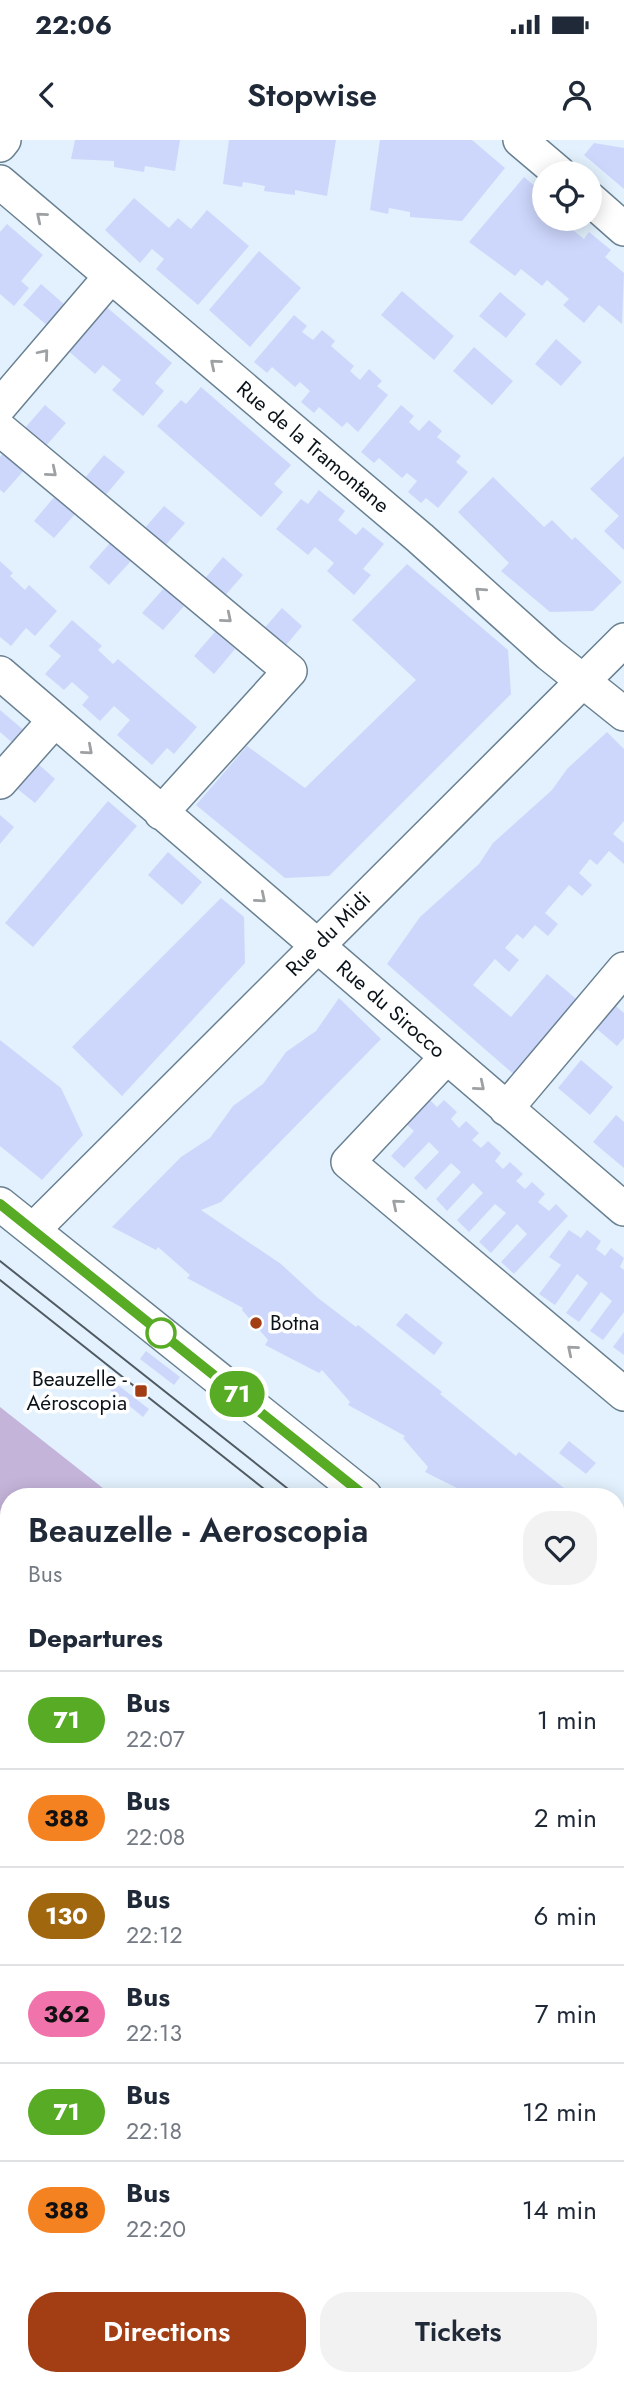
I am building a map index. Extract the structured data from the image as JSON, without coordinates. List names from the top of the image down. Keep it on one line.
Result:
{"streets":{"street":["Rue de la Tramontane","Rue du Midi","Rue du Sirocco"]},"crossings":[["Rue de la Tramontane","Rue du Midi"],["Rue du Midi","Rue du Sirocco"]],"one_way":["Rue de la Tramontane","Rue du Sirocco"],"places":{"other":["Botna"],"transit":["Beauzelle - Aéroscopia"]},"lines":["bus line 71"],"page":{"status":"22:06","header":"Stopwise","on_map":"71","heading":[["Beauzelle - Aeroscopia","Bus"],"Departures"],"list":[{"mark":"71","name":"Bus","note":"22:07","value":"1 min"},{"mark":"388","name":"Bus","note":"22:08","value":"2 min"},{"mark":"130","name":"Bus","note":"22:12","value":"6 min"},{"mark":"362","name":"Bus","note":"22:13","value":"7 min"},{"mark":"71","name":"Bus","note":"22:18","value":"12 min"},{"mark":"388","name":"Bus","note":"22:20","value":"14 min"}],"buttons":["Directions","Tickets"]}}
